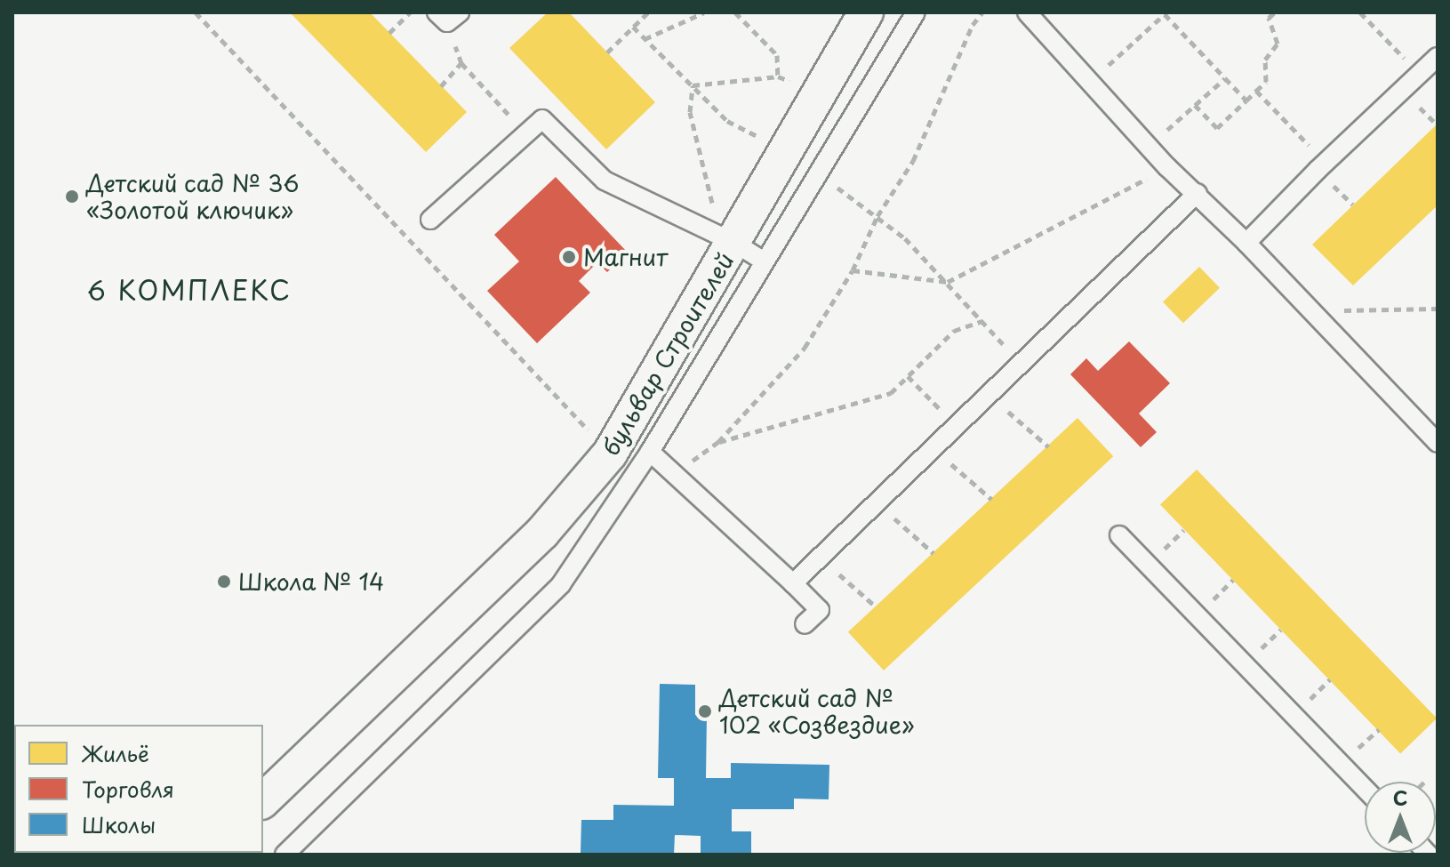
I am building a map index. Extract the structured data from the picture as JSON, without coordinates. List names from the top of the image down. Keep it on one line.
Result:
{"streets":{"street":["бульвар Строителей"]},"districts":["6 КОМПЛЕКС"],"places":["Детский сад № 36 «Золотой ключик»","Магнит","Школа № 14","Детский сад № 102 «Созвездие»"],"legend":["Жильё","Торговля","Школы"],"north":"top"}
